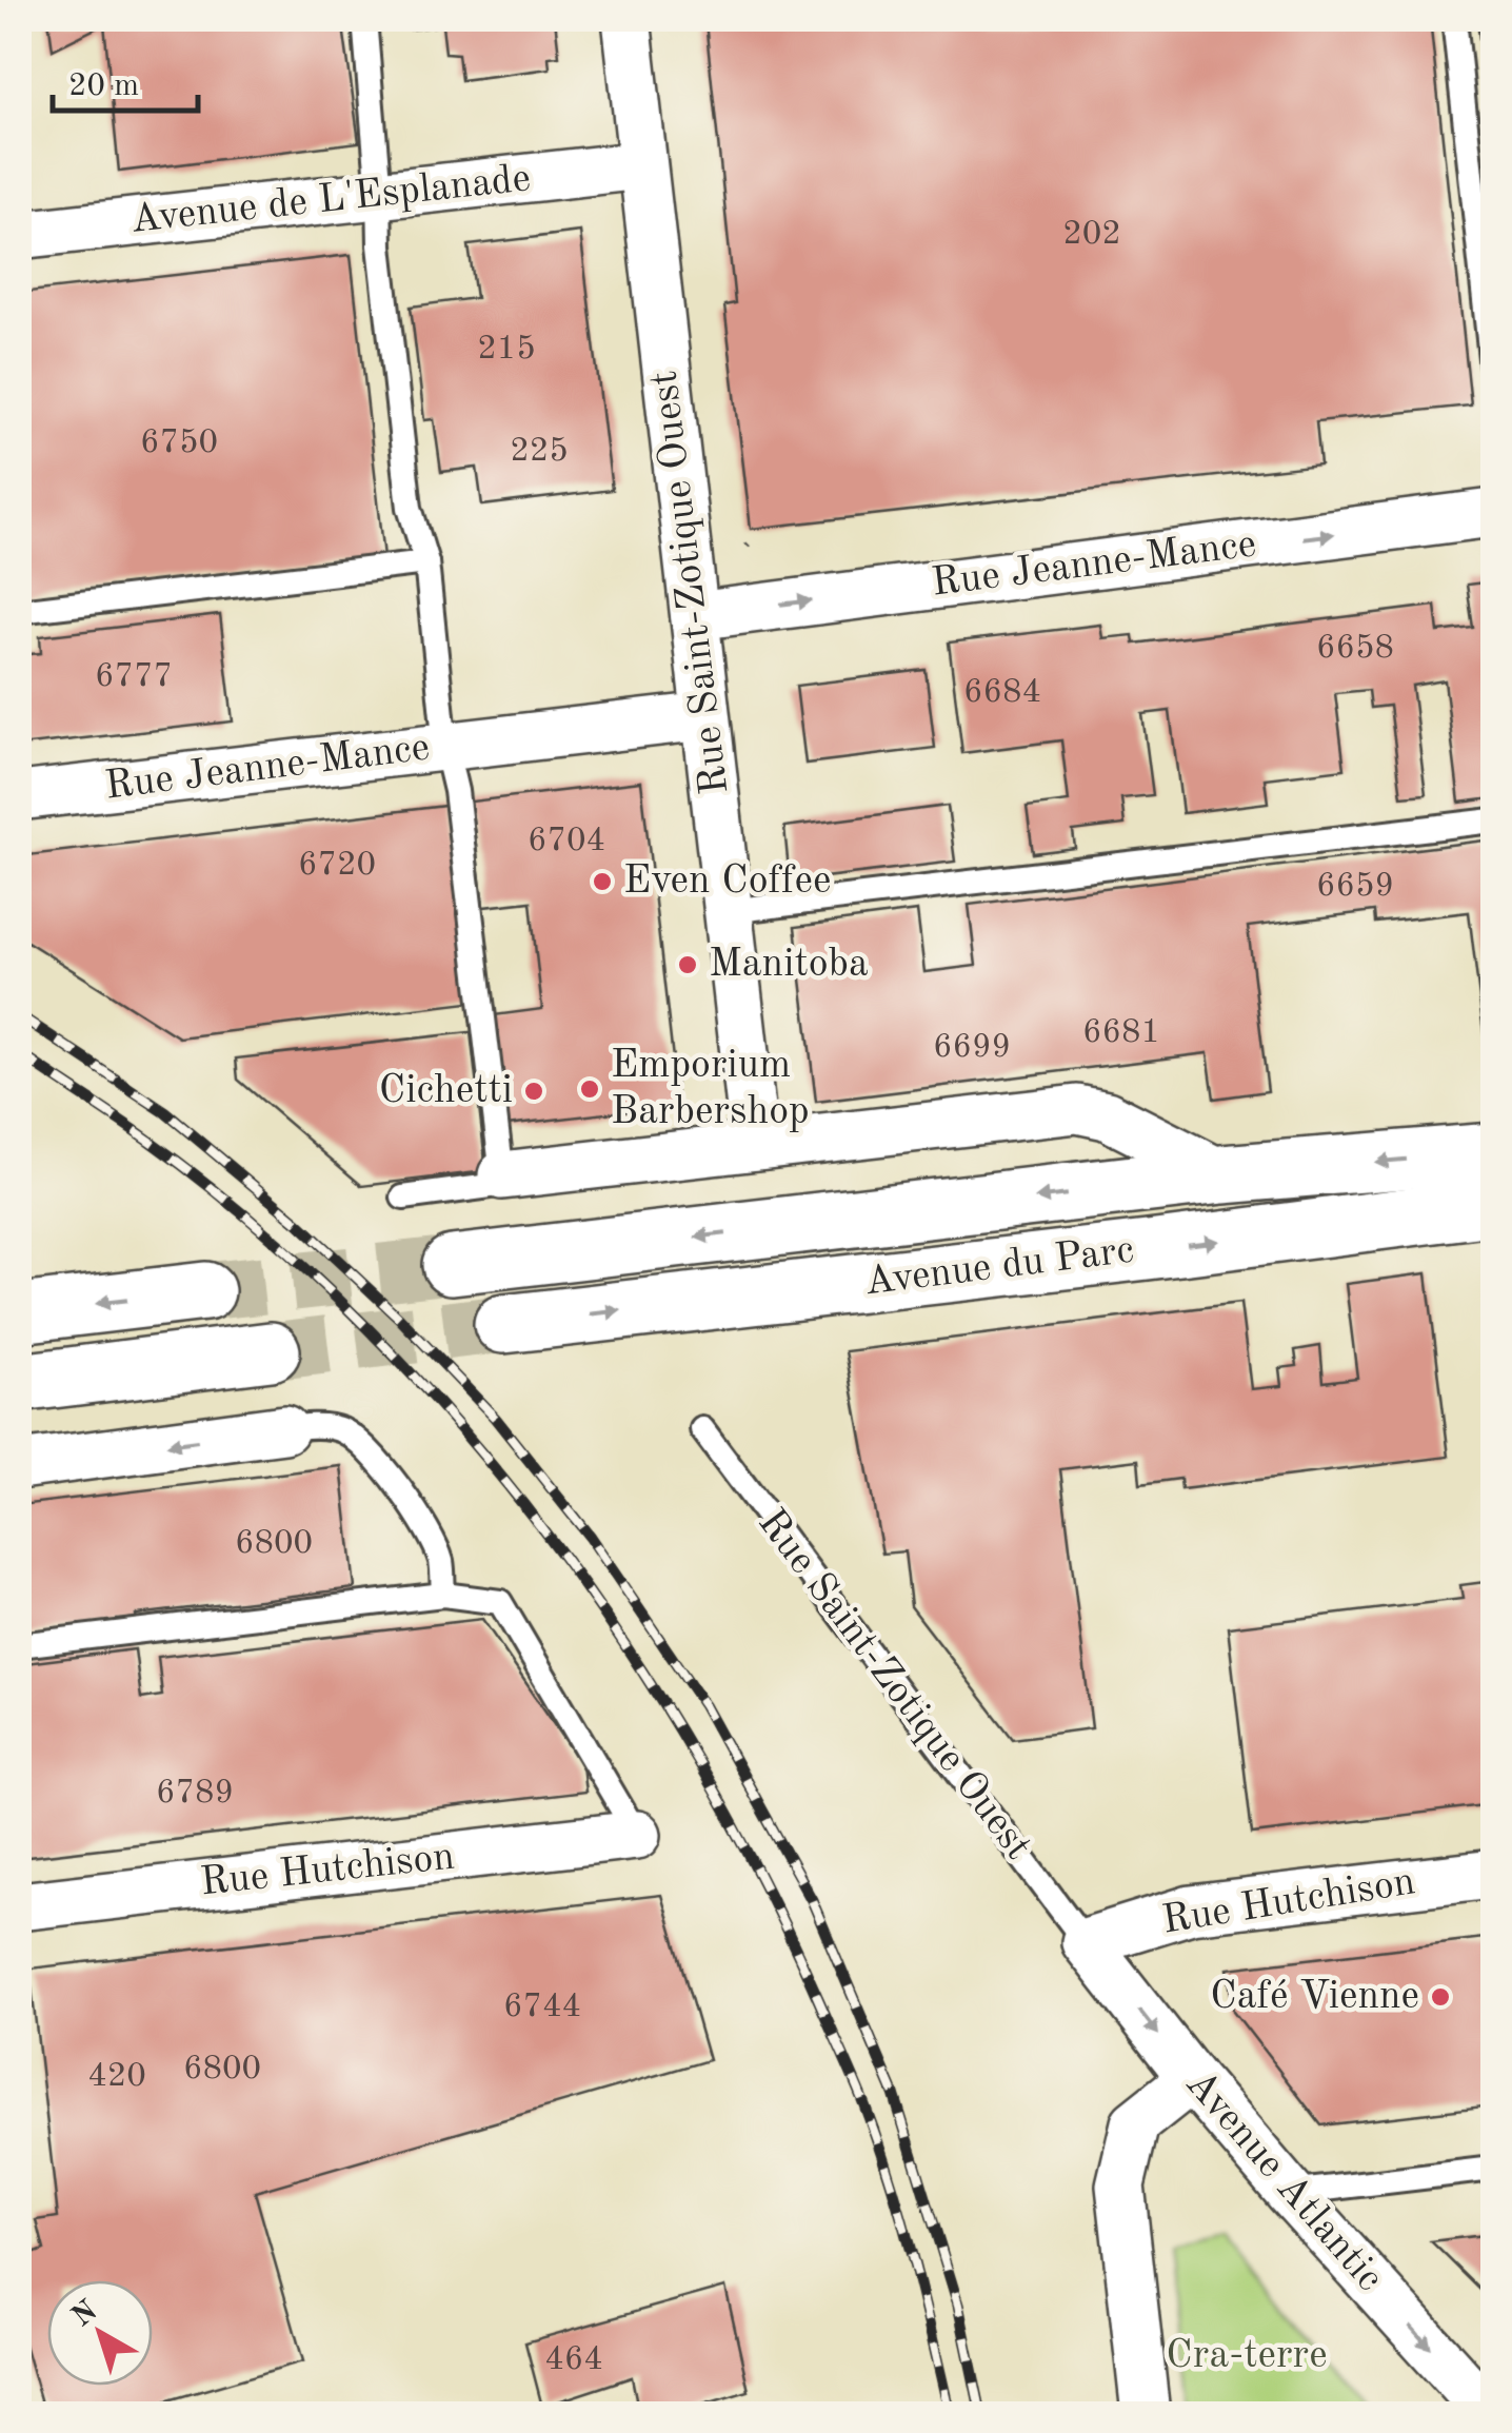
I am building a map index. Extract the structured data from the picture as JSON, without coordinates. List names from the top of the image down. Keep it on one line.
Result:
{"streets":{"main road":["Avenue du Parc"],"street":["Avenue de L'Esplanade","Rue Jeanne-Mance","Rue Saint-Zotique Ouest","Rue Hutchison","Avenue Atlantic"]},"crossings":[["Avenue de L'Esplanade","Rue Saint-Zotique Ouest"],["Rue Jeanne-Mance","Rue Saint-Zotique Ouest"],["Rue Saint-Zotique Ouest","Rue Hutchison"],["Rue Saint-Zotique Ouest","Avenue Atlantic"],["Rue Hutchison","Avenue Atlantic"]],"one_way":["Rue Jeanne-Mance","Avenue Atlantic"],"parks":["Cra-terre"],"places":["Even Coffee","Manitoba","Emporium Barbershop","Cichetti","Café Vienne"],"house_numbers":["202","215","6750","225","6658","6777","6684","6704","6720","6659","6681","6699","6800","6789","6744","6800","420","464"],"scale_bar":"20 m","north":"top left"}
